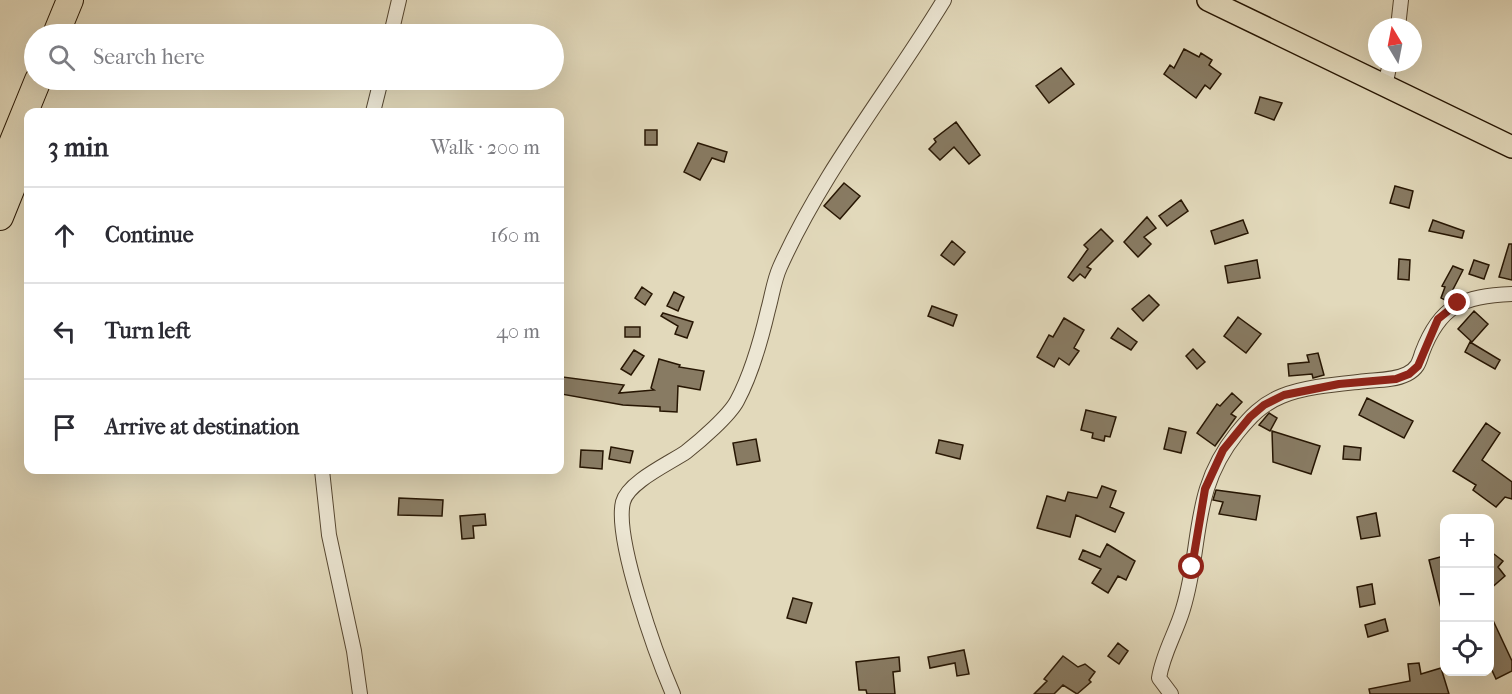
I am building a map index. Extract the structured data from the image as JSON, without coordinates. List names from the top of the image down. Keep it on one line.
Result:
{"north":"top","page":{"search":"Search here","heading":["3 min","Walk · 200 m"],"list":[["Continue","160 m"],["Turn left","40 m"],"Arrive at destination"],"map_buttons":["+","−"]}}
